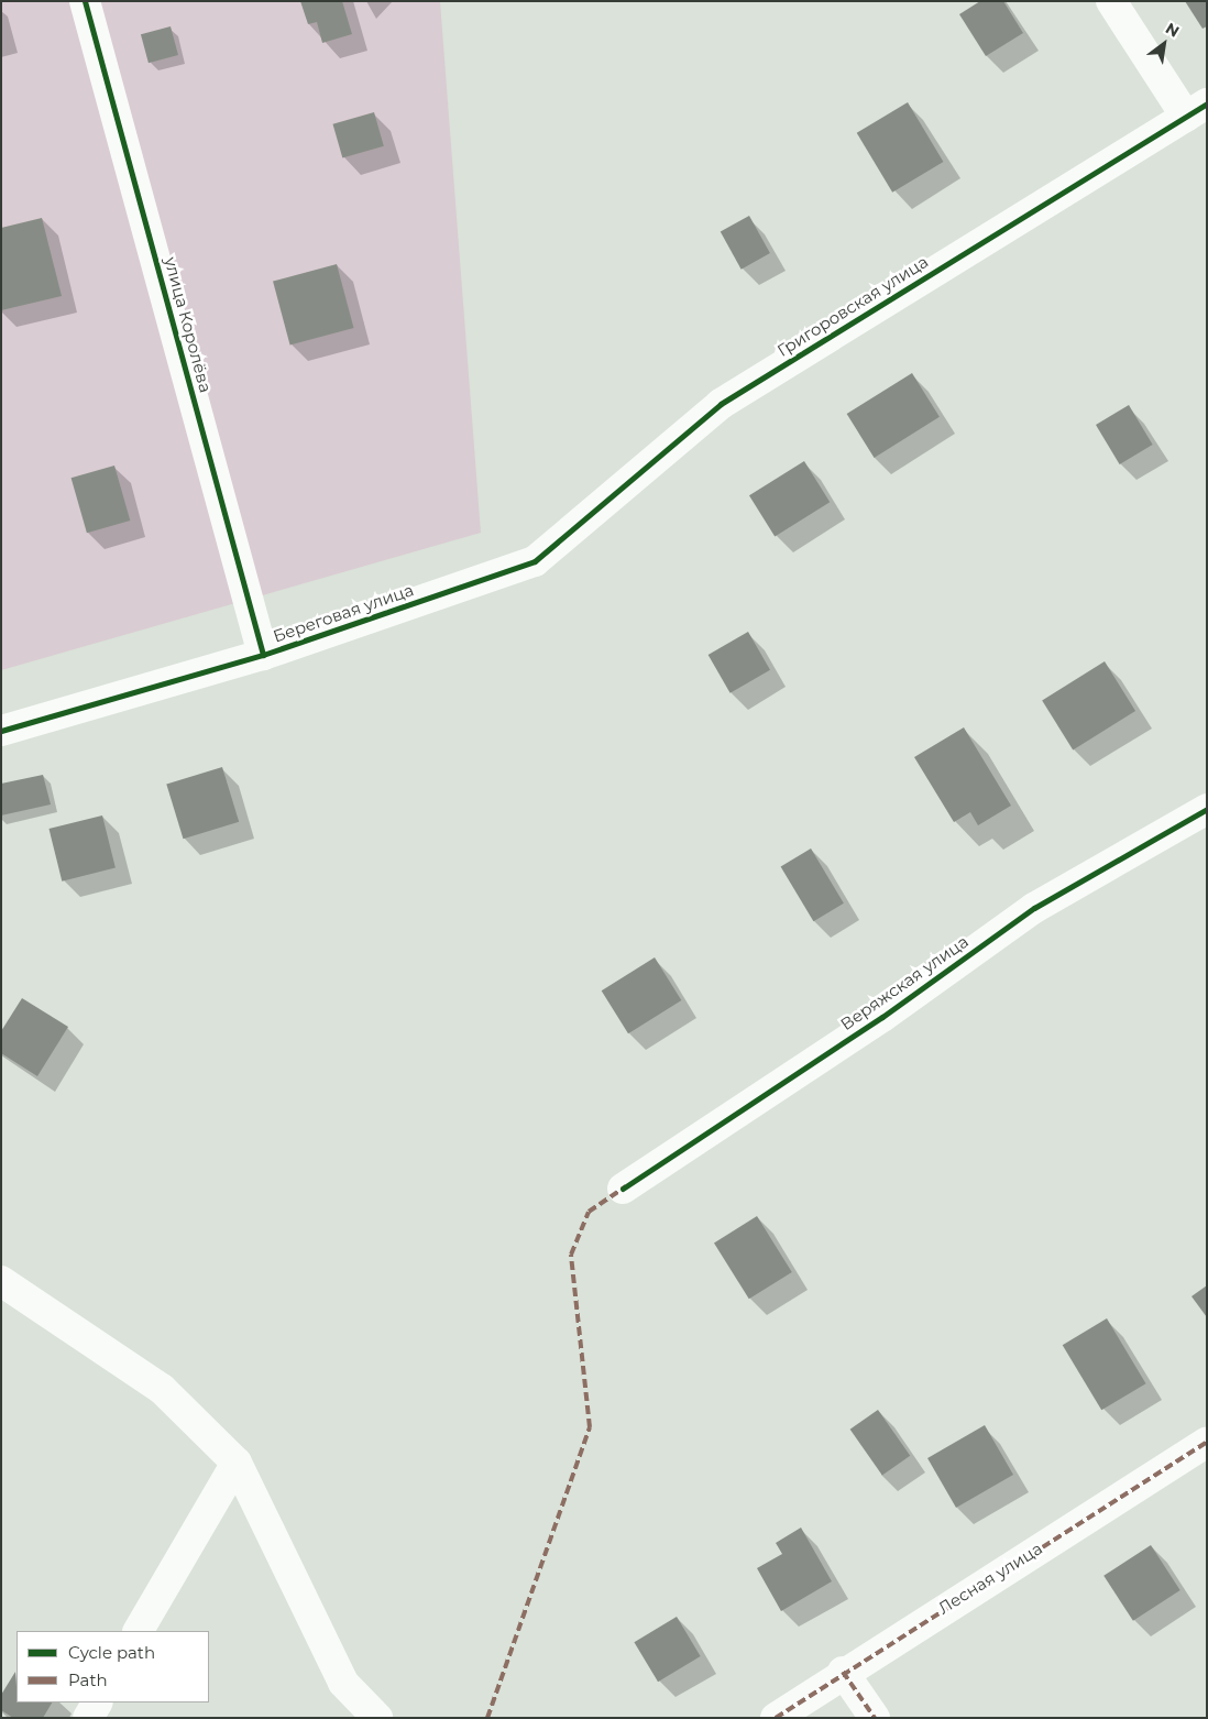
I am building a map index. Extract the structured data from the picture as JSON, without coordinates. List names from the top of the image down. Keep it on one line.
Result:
{"streets":{"street":["Григоровская улица","улица Королёва","Береговая улица","Веряжская улица","Лесная улица"]},"crossings":[["Григоровская улица","Береговая улица"],["улица Королёва","Береговая улица"]],"legend":["Cycle path","Path"],"north":"top right"}
